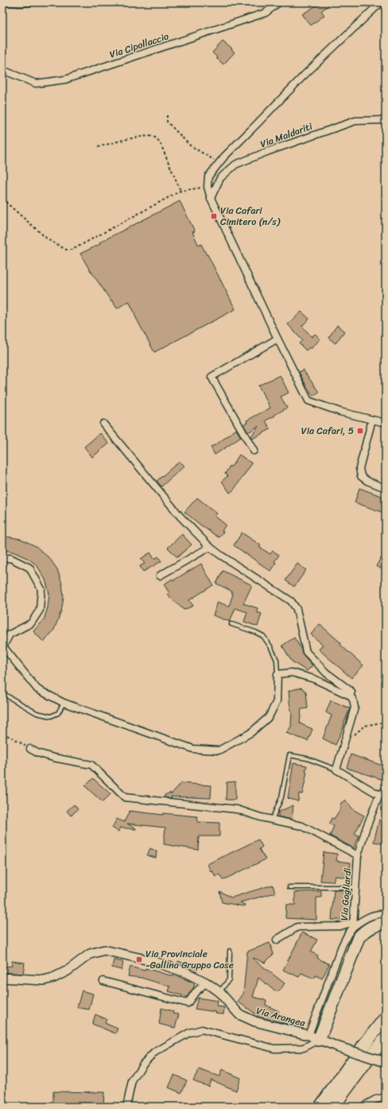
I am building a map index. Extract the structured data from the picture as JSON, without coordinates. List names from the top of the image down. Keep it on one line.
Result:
{"streets":{"street":["Via Cipollaccio","Via Maldariti","Via Gagliardi","Via Arangea"]},"crossings":[["Via Gagliardi","Via Arangea"]],"places":{"transit":["Via Cafari Cimitero (n/s)","Via Cafari, 5","Via Provinciale -Gallina Gruppo Case"]}}
